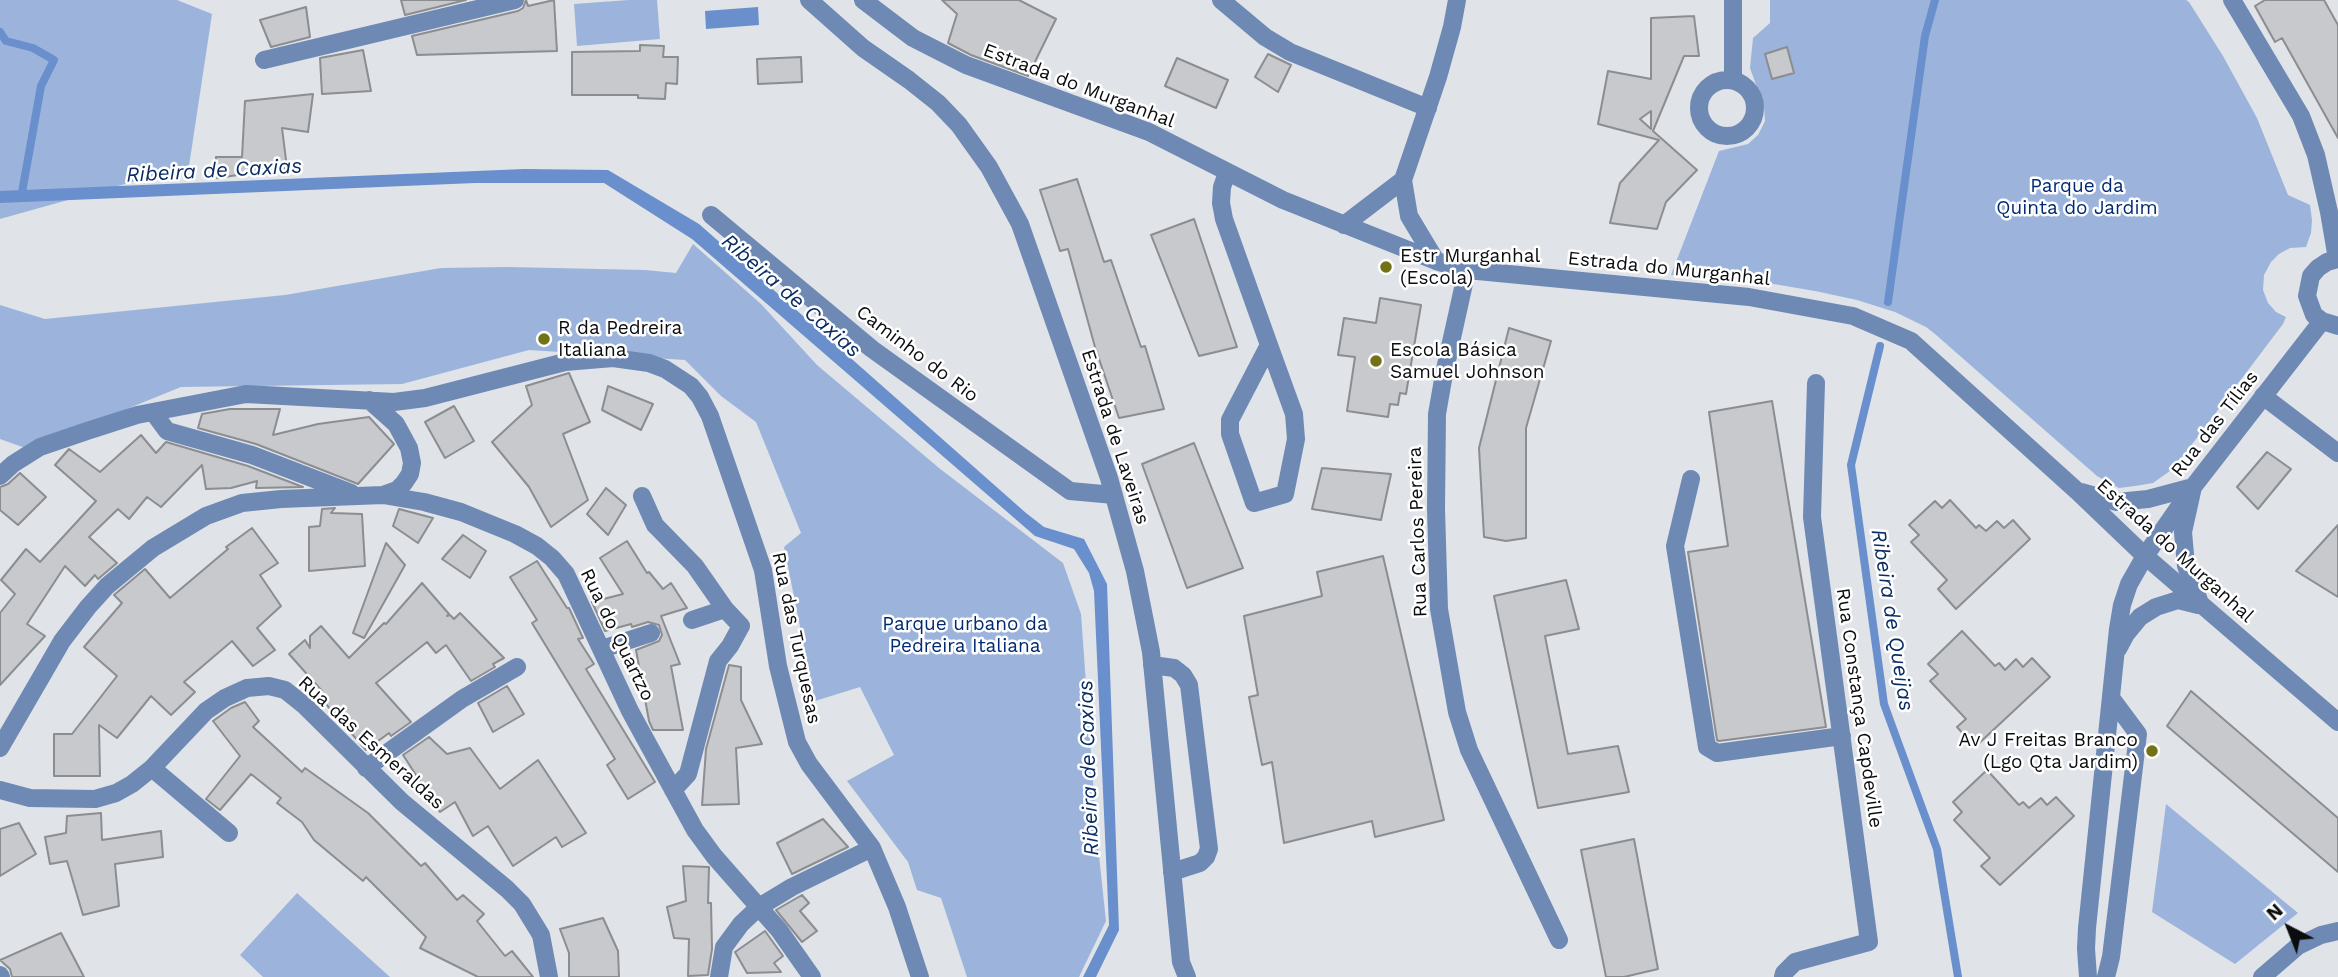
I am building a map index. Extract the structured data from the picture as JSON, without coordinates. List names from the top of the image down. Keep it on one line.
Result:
{"streets":{"street":["Estrada do Murganhal","Caminho do Rio","Rua das Tílias","Estrada de Laveiras","Rua Carlos Pereira","Rua do Quartzo","Rua das Turquesas","Rua Constança Capdeville","Rua das Esmeraldas"]},"crossings":[["Estrada do Murganhal","Rua das Tílias"],["Estrada do Murganhal","Rua Carlos Pereira"],["Caminho do Rio","Estrada de Laveiras"]],"water":["Ribeira de Caxias","Ribeira de Queijas"],"parks":["Parque da Quinta do Jardim","Parque urbano da Pedreira Italiana"],"places":["Estr Murganhal (Escola)","R da Pedreira Italiana","Escola Básica Samuel Johnson","Av J Freitas Branco (Lgo Qta Jardim)"],"north":"top left"}
